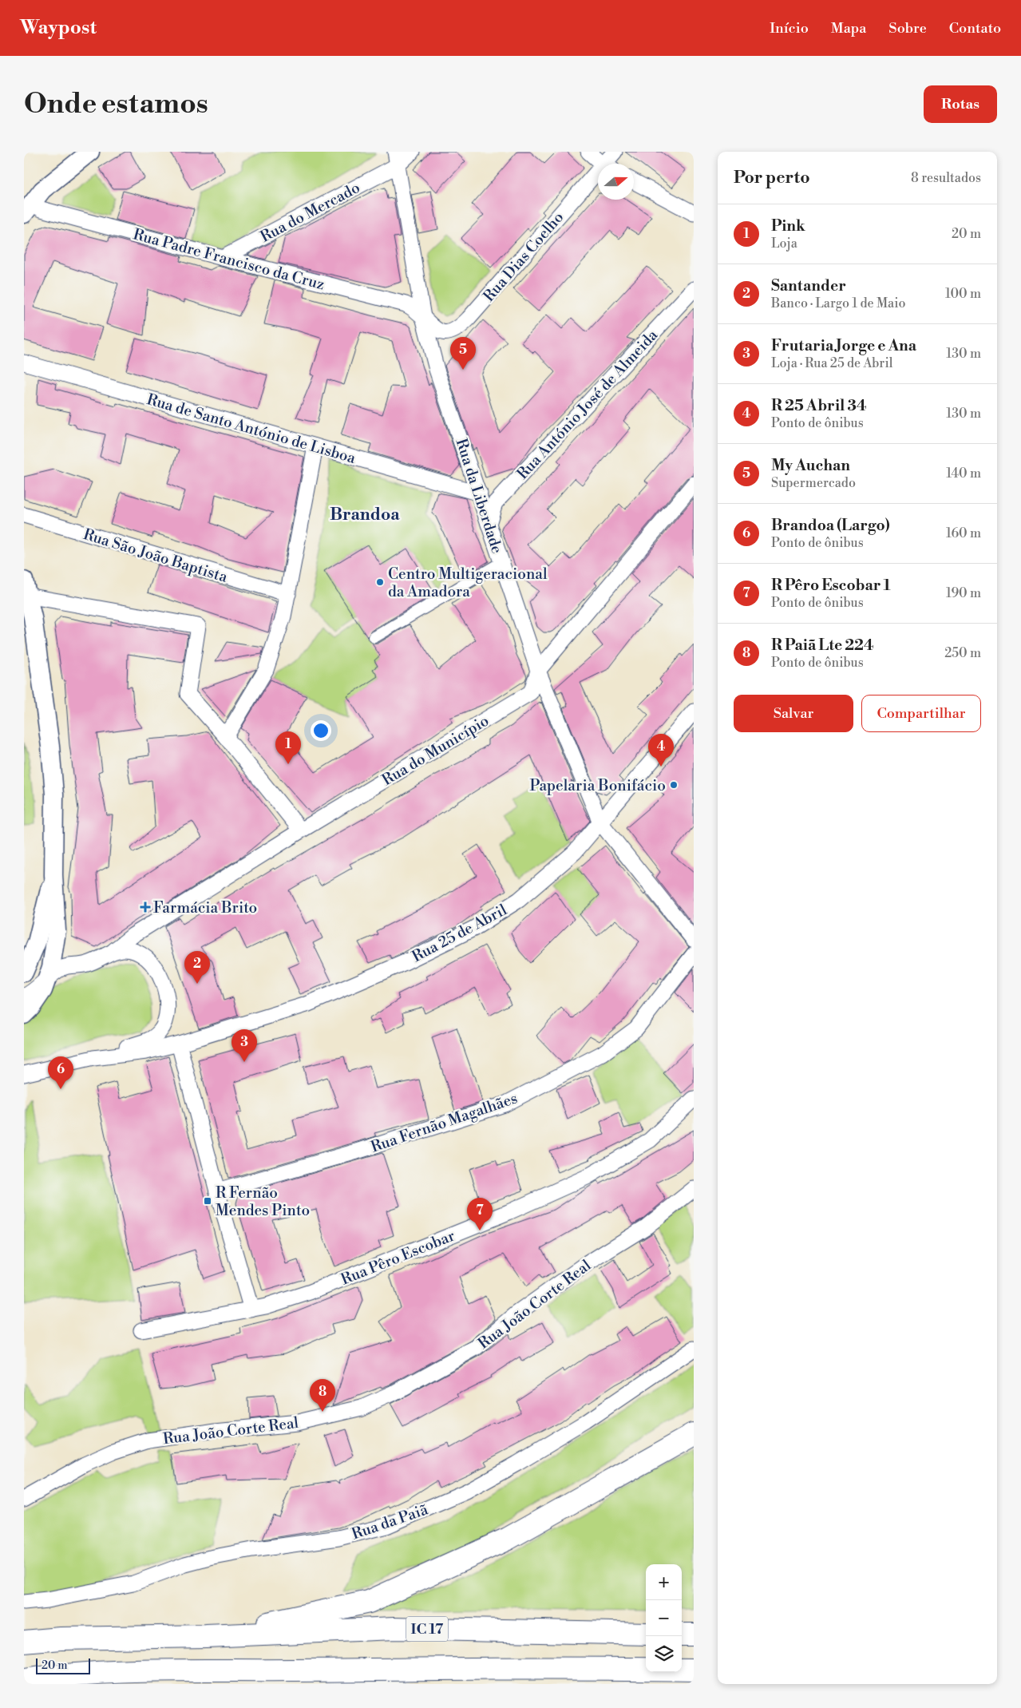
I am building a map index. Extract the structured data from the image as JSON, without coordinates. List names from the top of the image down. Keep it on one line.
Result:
{"streets":{"highway":["IC 17"],"street":["Rua do Mercado","Rua Dias Coelho","Rua Padre Francisco da Cruz","Rua António José de Almeida","Rua de Santo António de Lisboa","Rua da Liberdade","Rua São João Baptista","Rua do Município","Rua 25 de Abril","Rua Fernão Magalhães","Rua Pêro Escobar","Rua João Corte Real","Rua da Paiã"]},"crossings":[["Rua do Mercado","Rua Padre Francisco da Cruz"],["Rua do Mercado","Rua da Liberdade"],["Rua Dias Coelho","Rua Padre Francisco da Cruz"],["Rua Dias Coelho","Rua da Liberdade"],["Rua Padre Francisco da Cruz","Rua da Liberdade"],["Rua António José de Almeida","Rua da Liberdade"],["Rua de Santo António de Lisboa","Rua da Liberdade"],["Rua da Liberdade","Rua do Município"],["Rua da Liberdade","Rua 25 de Abril"]],"districts":["Brandoa"],"places":{"other":["Centro Multigeracional da Amadora","Papelaria Bonifácio"],"health":["Farmácia Brito"],"transit":["R Fernão Mendes Pinto"]},"scale_bar":"20 m","north":"right","page":{"header":"Waypost","nav":["Início","Mapa","Sobre","Contato"],"buttons":["Rotas",["Salvar","Compartilhar"]],"title":"Onde estamos","heading":["Por perto","8 resultados"],"list":[{"mark":"1","name":"Pink","note":"Loja","value":"20 m"},{"mark":"2","name":"Santander","note":"Banco · Largo 1 de Maio","value":"100 m"},{"mark":"3","name":"Frutaria Jorge e Ana","note":"Loja · Rua 25 de Abril","value":"130 m"},{"mark":"4","name":"R 25 Abril 34","note":"Ponto de ônibus","value":"130 m"},{"mark":"5","name":"My Auchan","note":"Supermercado","value":"140 m"},{"mark":"6","name":"Brandoa (Largo)","note":"Ponto de ônibus","value":"160 m"},{"mark":"7","name":"R Pêro Escobar 1","note":"Ponto de ônibus","value":"190 m"},{"mark":"8","name":"R Paiã Lte 224","note":"Ponto de ônibus","value":"250 m"}],"pins":["5","1","4","2","3","6","7","8"],"map_buttons":["+","−"],"scale":"20 m"}}
